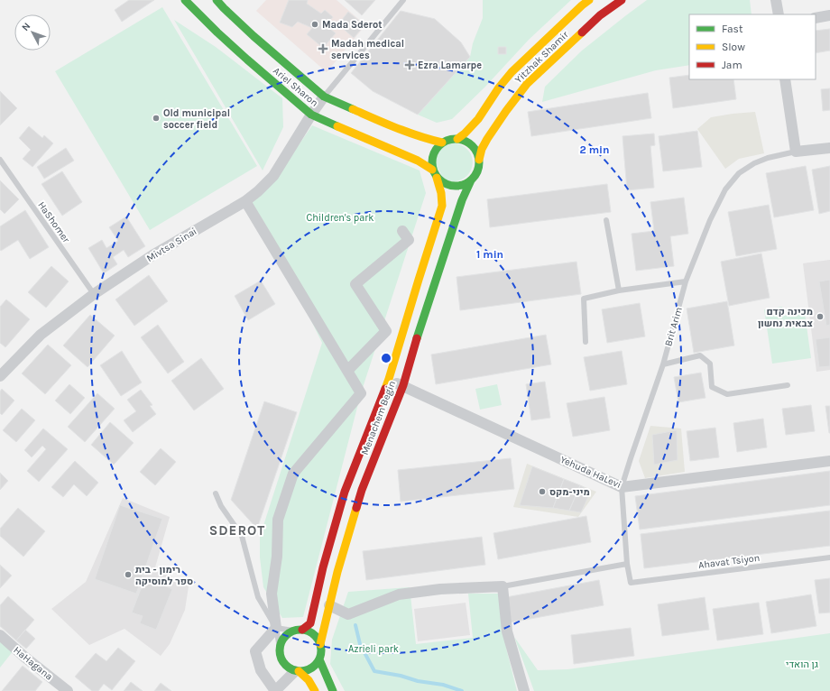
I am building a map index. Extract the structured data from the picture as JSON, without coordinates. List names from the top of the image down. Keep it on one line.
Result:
{"streets":{"main road":["Yitzhak Shamir","Ariel Sharon","Menachem Begin"],"street":["Mivtsa Sinai","Brit Arim","Yehuda HaLevi","HaHagana"],"lane":["HaShomer","Ahavat Tsiyon"]},"crossings":[["Yitzhak Shamir","Ariel Sharon"],["Yitzhak Shamir","Menachem Begin"],["Ariel Sharon","Mivtsa Sinai"],["Ariel Sharon","Menachem Begin"],["HaShomer","Mivtsa Sinai"],["Brit Arim","Yehuda HaLevi"],["Brit Arim","Ahavat Tsiyon"],["Menachem Begin","Yehuda HaLevi"]],"districts":["SDEROT"],"parks":["Children's park","Azrieli park","גן הואדי"],"places":{"other":["Mada Sderot","Old municipal soccer field","מכינה קדם צבאית נחשון","מיני-מקס","רימון - בית ספר למוסיקה"],"health":["Madah medical services","Ezra Lamarpe"]},"legend":["Fast","Slow","Jam"],"north":"top left","rings":["2 min","1 min"]}
